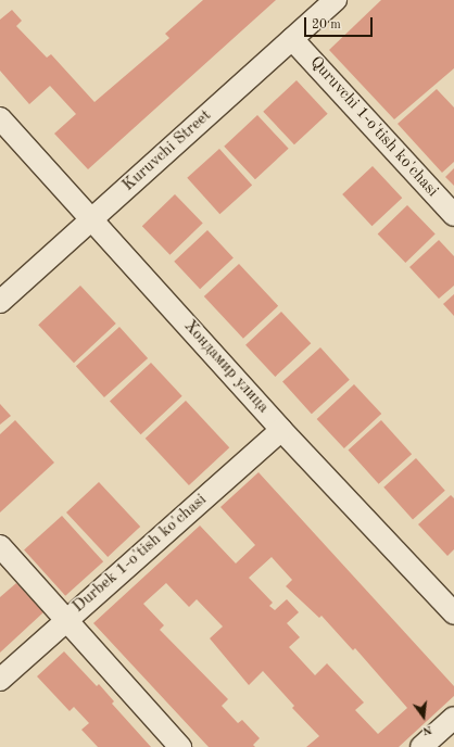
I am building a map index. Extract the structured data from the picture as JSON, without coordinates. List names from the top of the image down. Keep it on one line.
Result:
{"streets":{"street":["Quruvchi 1-o'tish ko'chasi","Kuruvchi Street","Хондамир улица","Durbek 1-o'tish ko'chasi"]},"crossings":[["Quruvchi 1-o'tish ko'chasi","Kuruvchi Street"],["Kuruvchi Street","Хондамир улица"],["Хондамир улица","Durbek 1-o'tish ko'chasi"]],"scale_bar":"20 m","north":"bottom"}
